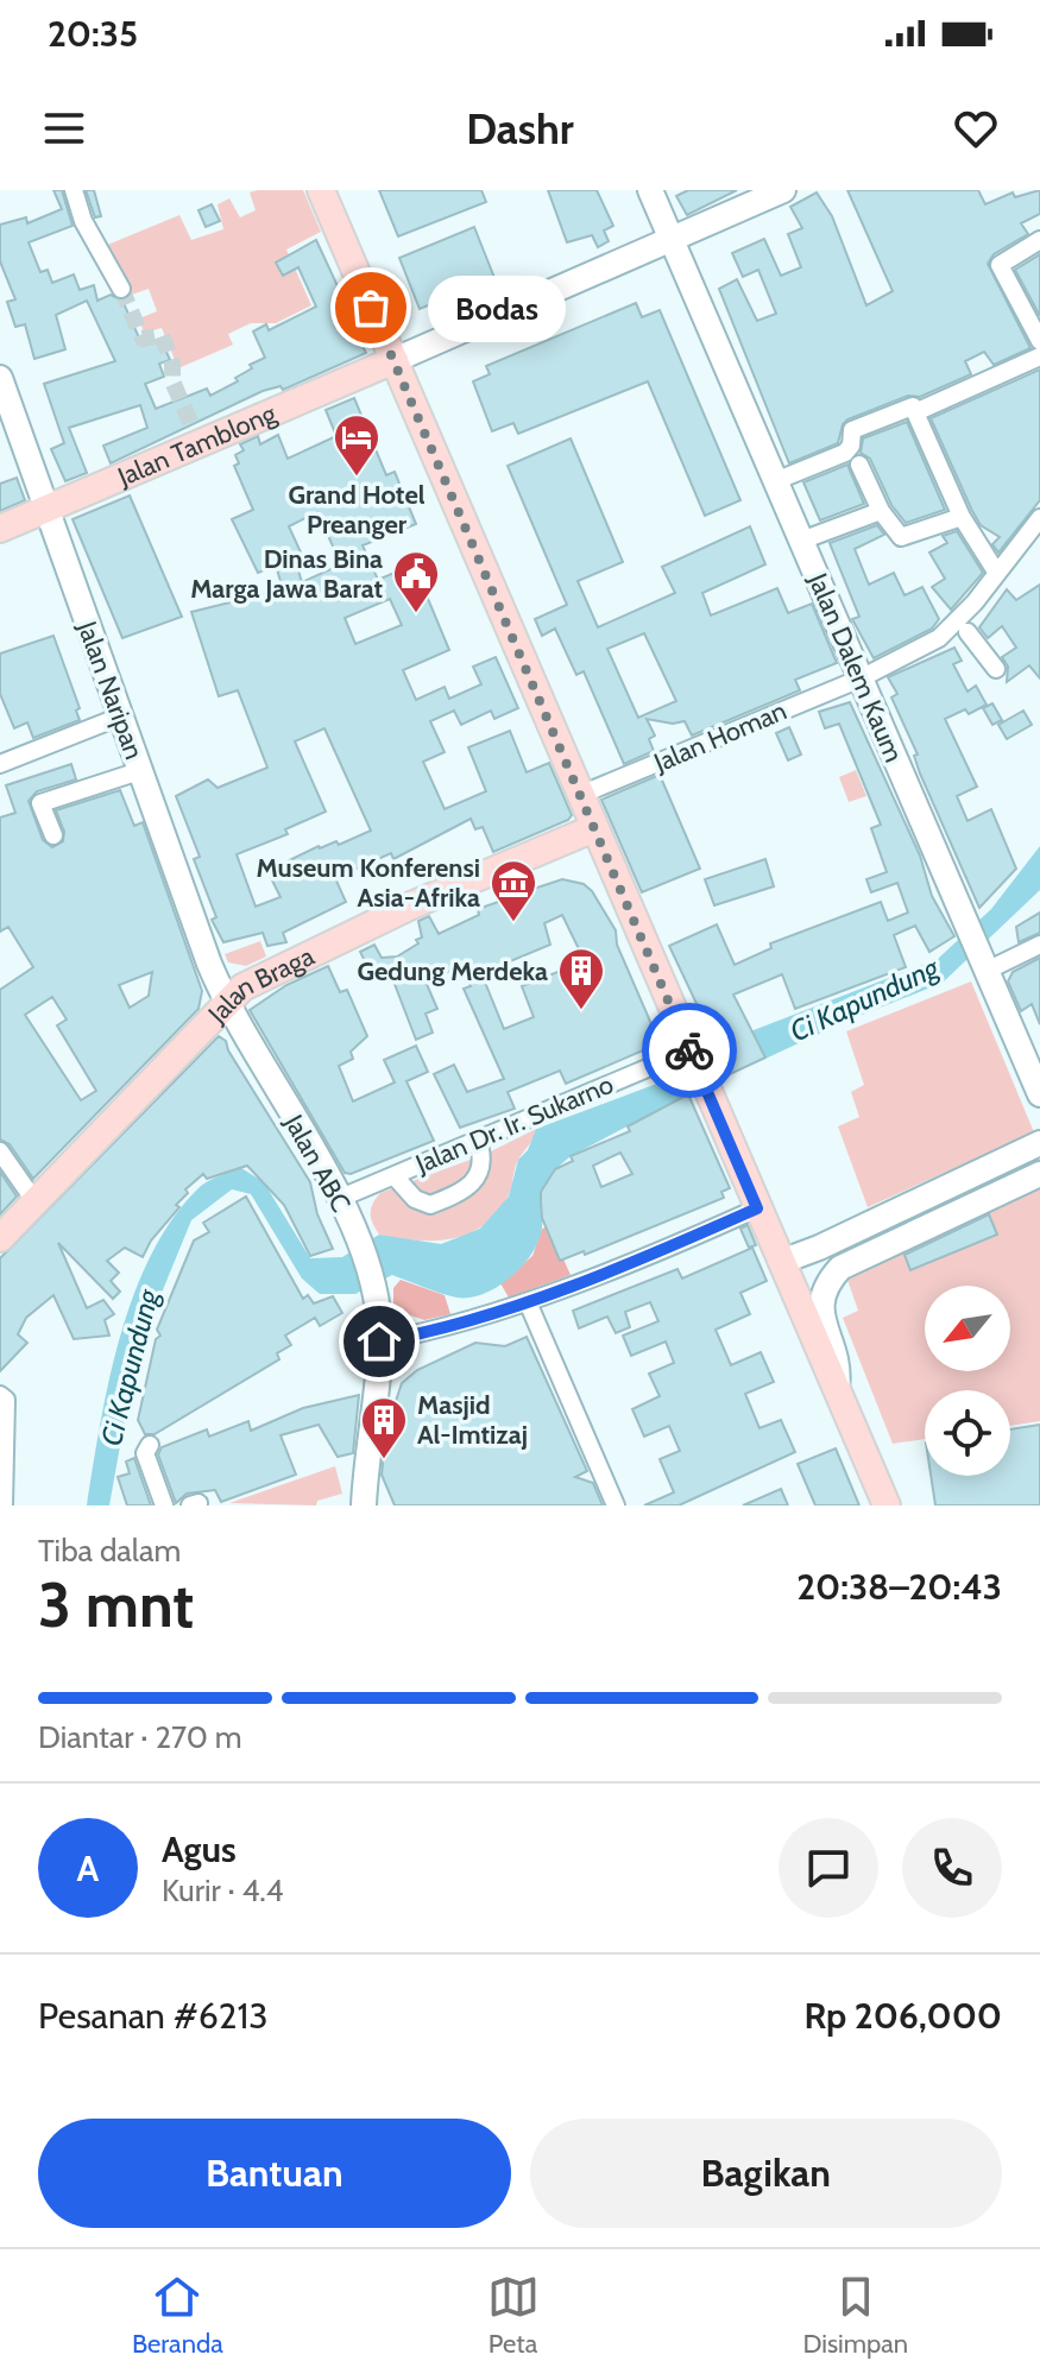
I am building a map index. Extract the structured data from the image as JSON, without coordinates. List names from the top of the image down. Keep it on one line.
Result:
{"streets":{"main road":["Jalan Tamblong","Jalan Dalem Kaum","Jalan Naripan","Jalan Braga","Jalan ABC"],"street":["Jalan Homan","Jalan Dr. Ir. Sukarno"]},"crossings":[["Jalan Tamblong","Jalan Naripan"],["Jalan Dalem Kaum","Jalan Homan"],["Jalan Naripan","Jalan Braga"],["Jalan Naripan","Jalan ABC"],["Jalan Braga","Jalan ABC"],["Jalan Dr. Ir. Sukarno","Jalan ABC"]],"water":["Ci Kapundung"],"places":{"other":["Bodas"],"hotel":["Grand Hotel Preanger"],"public building":["Dinas Bina Marga Jawa Barat"],"museum":["Museum Konferensi Asia-Afrika"],"building":["Gedung Merdeka","Masjid Al-Imtizaj"]},"north":"bottom left","page":{"status":"20:35","header":"Dashr","bubble":"Bodas","heading":["3 mnt","Tiba dalam","20:38–20:43"],"panel":["Agus","Kurir · 4.4","Pesanan #6213","Rp 206,000"],"bar":"Diantar · 270 m","round":"A","buttons":["Bantuan","Bagikan"],"tabs":["Beranda","Peta","Disimpan"]}}
